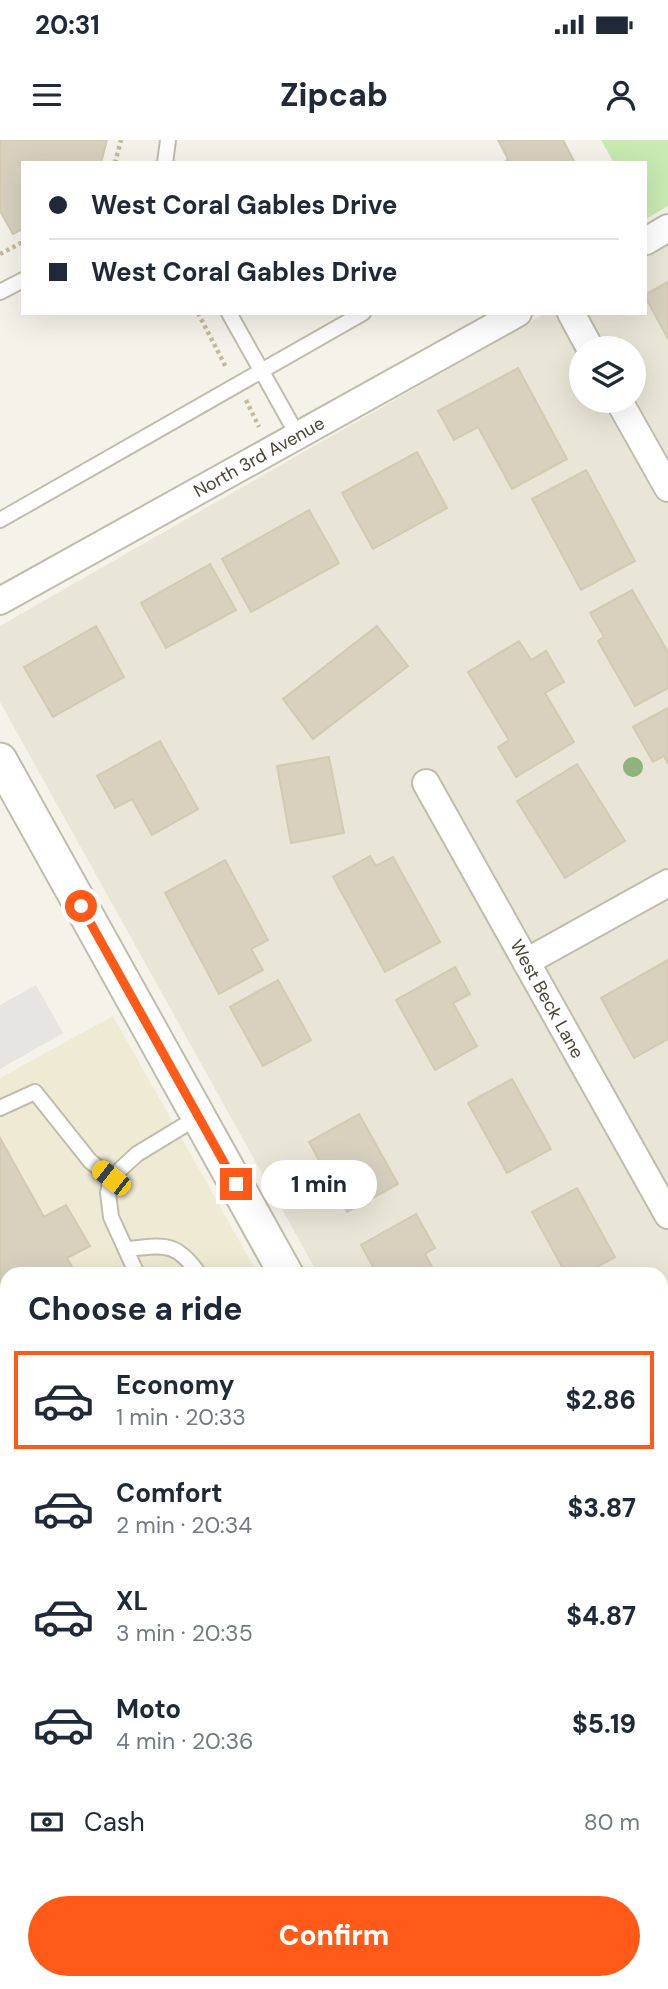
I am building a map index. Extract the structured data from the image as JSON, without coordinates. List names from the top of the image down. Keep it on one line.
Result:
{"streets":{"street":["North 3rd Avenue","West Beck Lane"]},"page":{"status":"20:31","header":"Zipcab","banner":["West Coral Gables Drive","West Coral Gables Drive"],"bubble":"1 min","heading":"Choose a ride","list":[{"name":"Economy","note":"1 min · 20:33","value":"$2.86"},{"name":"Comfort","note":"2 min · 20:34","value":"$3.87"},{"name":"XL","note":"3 min · 20:35","value":"$4.87"},{"name":"Moto","note":"4 min · 20:36","value":"$5.19"}],"pay":["Cash","80 m"],"buttons":"Confirm"}}
